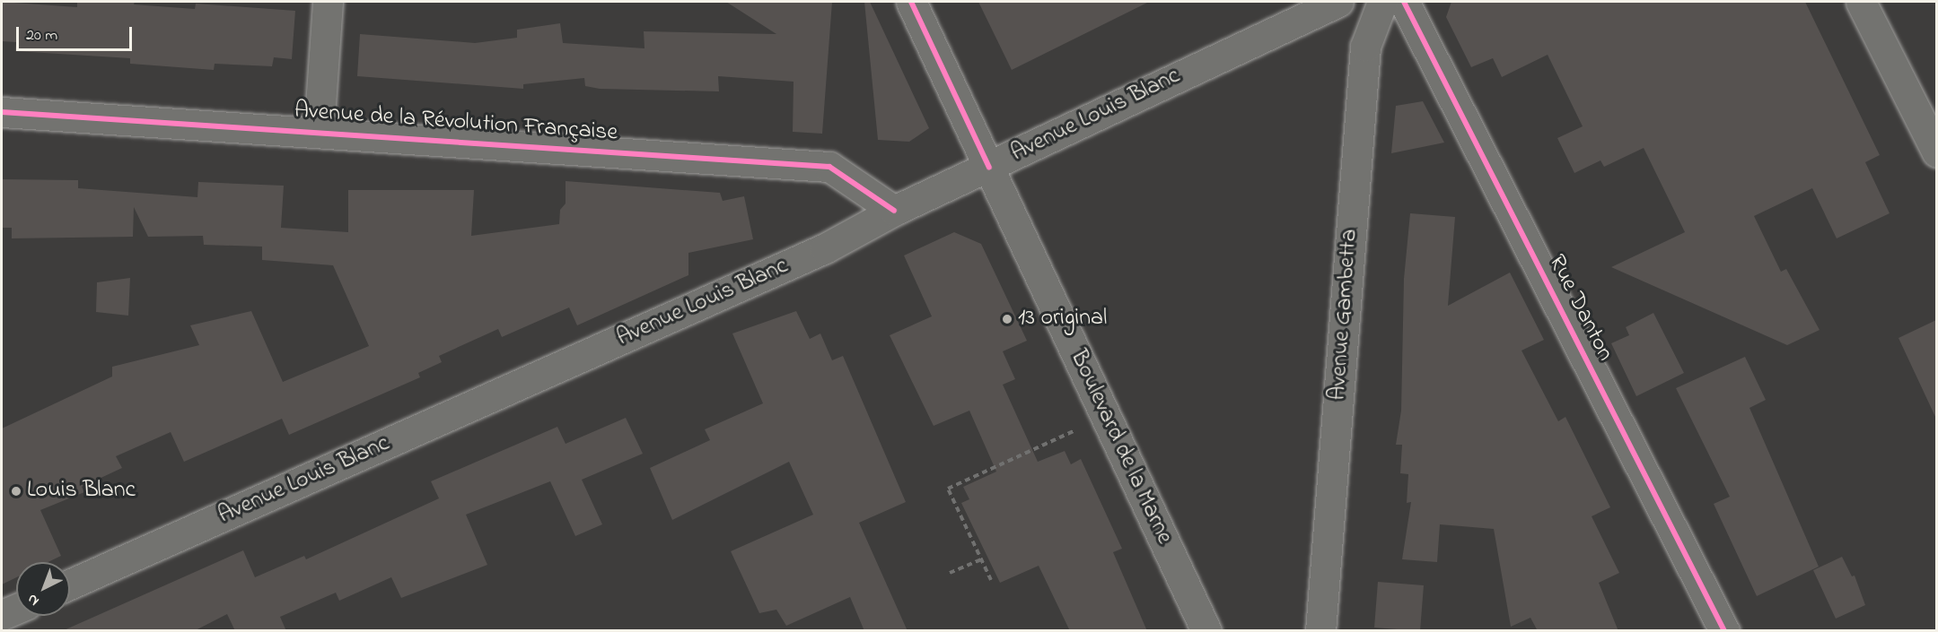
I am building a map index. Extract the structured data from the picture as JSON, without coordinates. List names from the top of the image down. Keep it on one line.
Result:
{"streets":{"street":["Avenue Louis Blanc","Avenue de la Révolution Française","Rue Danton","Avenue Gambetta","Boulevard de la Marne"]},"crossings":[["Avenue Louis Blanc","Avenue de la Révolution Française"],["Avenue Louis Blanc","Boulevard de la Marne"]],"places":["13 original","Louis Blanc"],"scale_bar":"20 m","north":"bottom left"}
